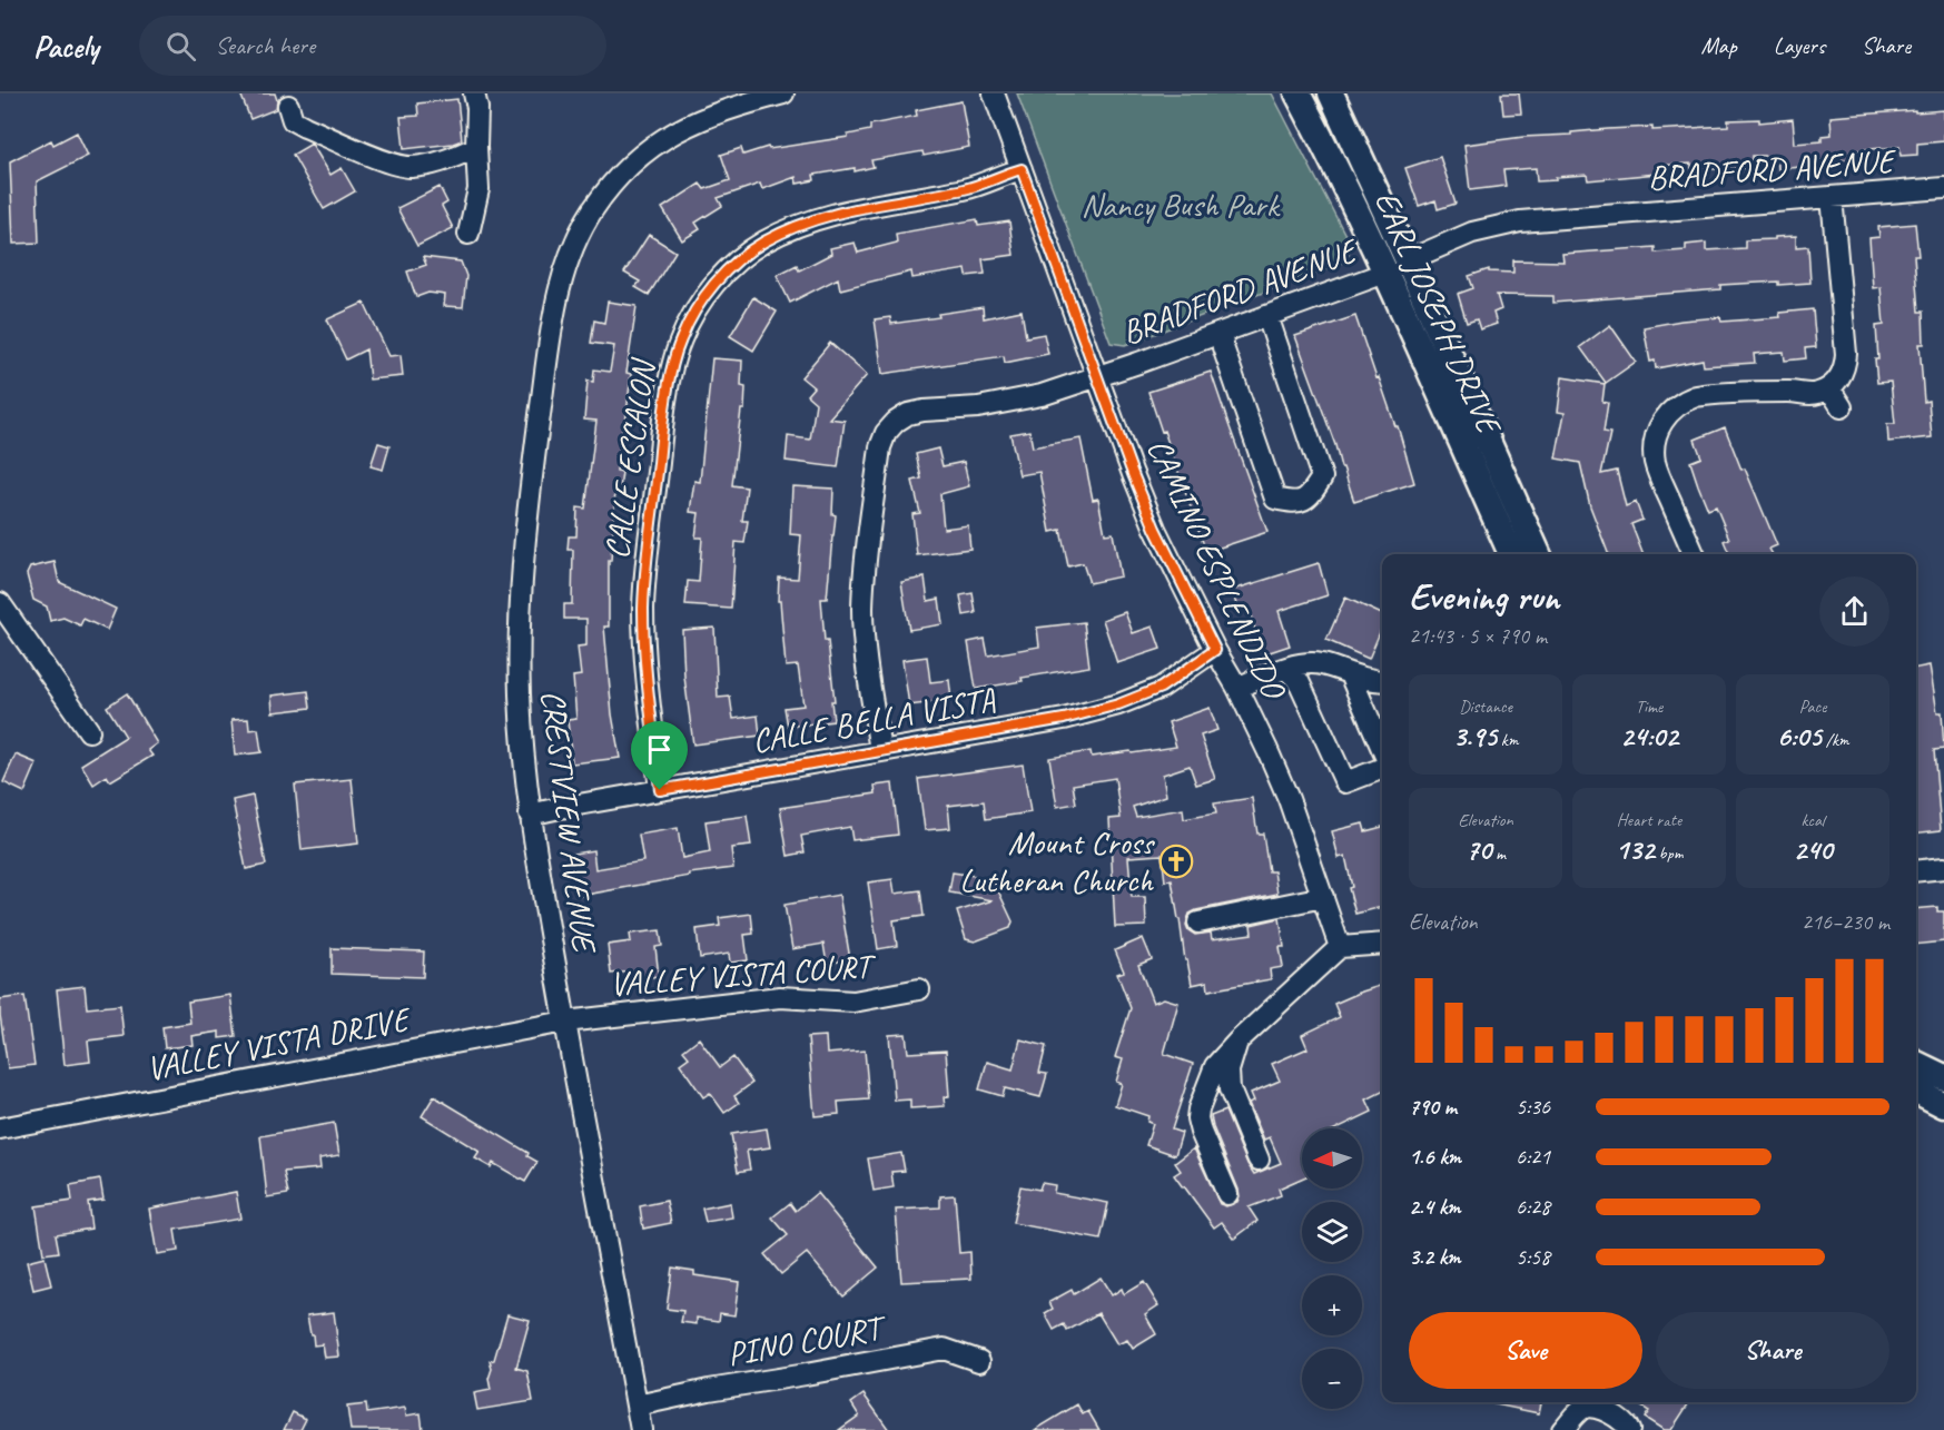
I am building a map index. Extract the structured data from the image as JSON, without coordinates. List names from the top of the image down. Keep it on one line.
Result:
{"streets":{"main road":["EARL JOSEPH DRIVE"],"street":["BRADFORD AVENUE","CALLE ESCALON","CAMINO ESPLENDIDO","CALLE BELLA VISTA","CRESTVIEW AVENUE","VALLEY VISTA COURT","VALLEY VISTA DRIVE","PINO COURT"]},"crossings":[["BRADFORD AVENUE","EARL JOSEPH DRIVE"],["BRADFORD AVENUE","CAMINO ESPLENDIDO"],["BRADFORD AVENUE","CALLE BELLA VISTA"],["CALLE ESCALON","CAMINO ESPLENDIDO"],["CALLE ESCALON","CALLE BELLA VISTA"],["CAMINO ESPLENDIDO","CALLE BELLA VISTA"],["CALLE BELLA VISTA","CRESTVIEW AVENUE"],["CRESTVIEW AVENUE","VALLEY VISTA COURT"],["CRESTVIEW AVENUE","VALLEY VISTA DRIVE"],["CRESTVIEW AVENUE","PINO COURT"],["VALLEY VISTA COURT","VALLEY VISTA DRIVE"]],"parks":["Nancy Bush Park"],"places":{"church":["Mount Cross Lutheran Church"]},"north":"left","page":{"header":"Pacely","search":"Search here","nav":["Map","Layers","Share"],"heading":["Evening run","21:43 · 5 × 790 m"],"stats":[["Distance","3.95 km"],["Time","24:02"],["Pace","6:05 /km"],["Elevation","70 m"],["Heart rate","132 bpm"],["kcal","240"]],"chart":["Elevation","216–230 m"],"list":[{"name":"790 m","note":"5:36"},{"name":"1.6 km","note":"6:21"},{"name":"2.4 km","note":"6:28"},{"name":"3.2 km","note":"5:58"}],"map_buttons":["+","−"],"buttons":["Save","Share"]}}
